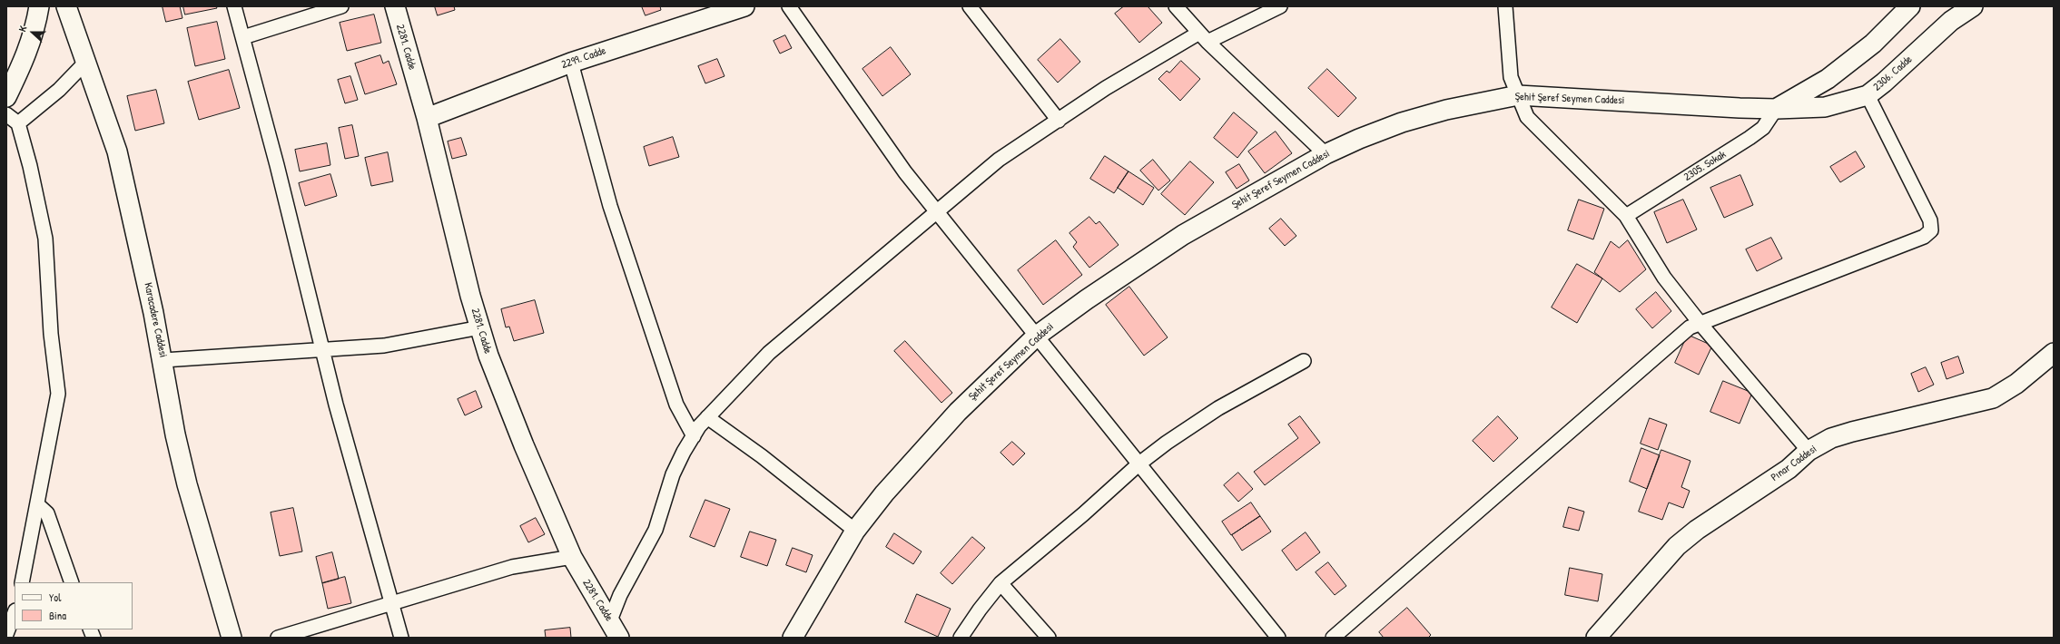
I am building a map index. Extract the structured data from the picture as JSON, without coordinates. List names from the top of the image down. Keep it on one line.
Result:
{"streets":{"street":["2281. Cadde","2299. Cadde","2306. Cadde","Şehit Şeref Seymen Caddesi","2305. Sokak","Karacadere Caddesi","Pınar Caddesi"]},"crossings":[["2281. Cadde","2299. Cadde"],["2306. Cadde","Şehit Şeref Seymen Caddesi"],["2306. Cadde","2305. Sokak"],["Şehit Şeref Seymen Caddesi","2305. Sokak"]],"legend":["Yol","Bina"],"north":"left"}
